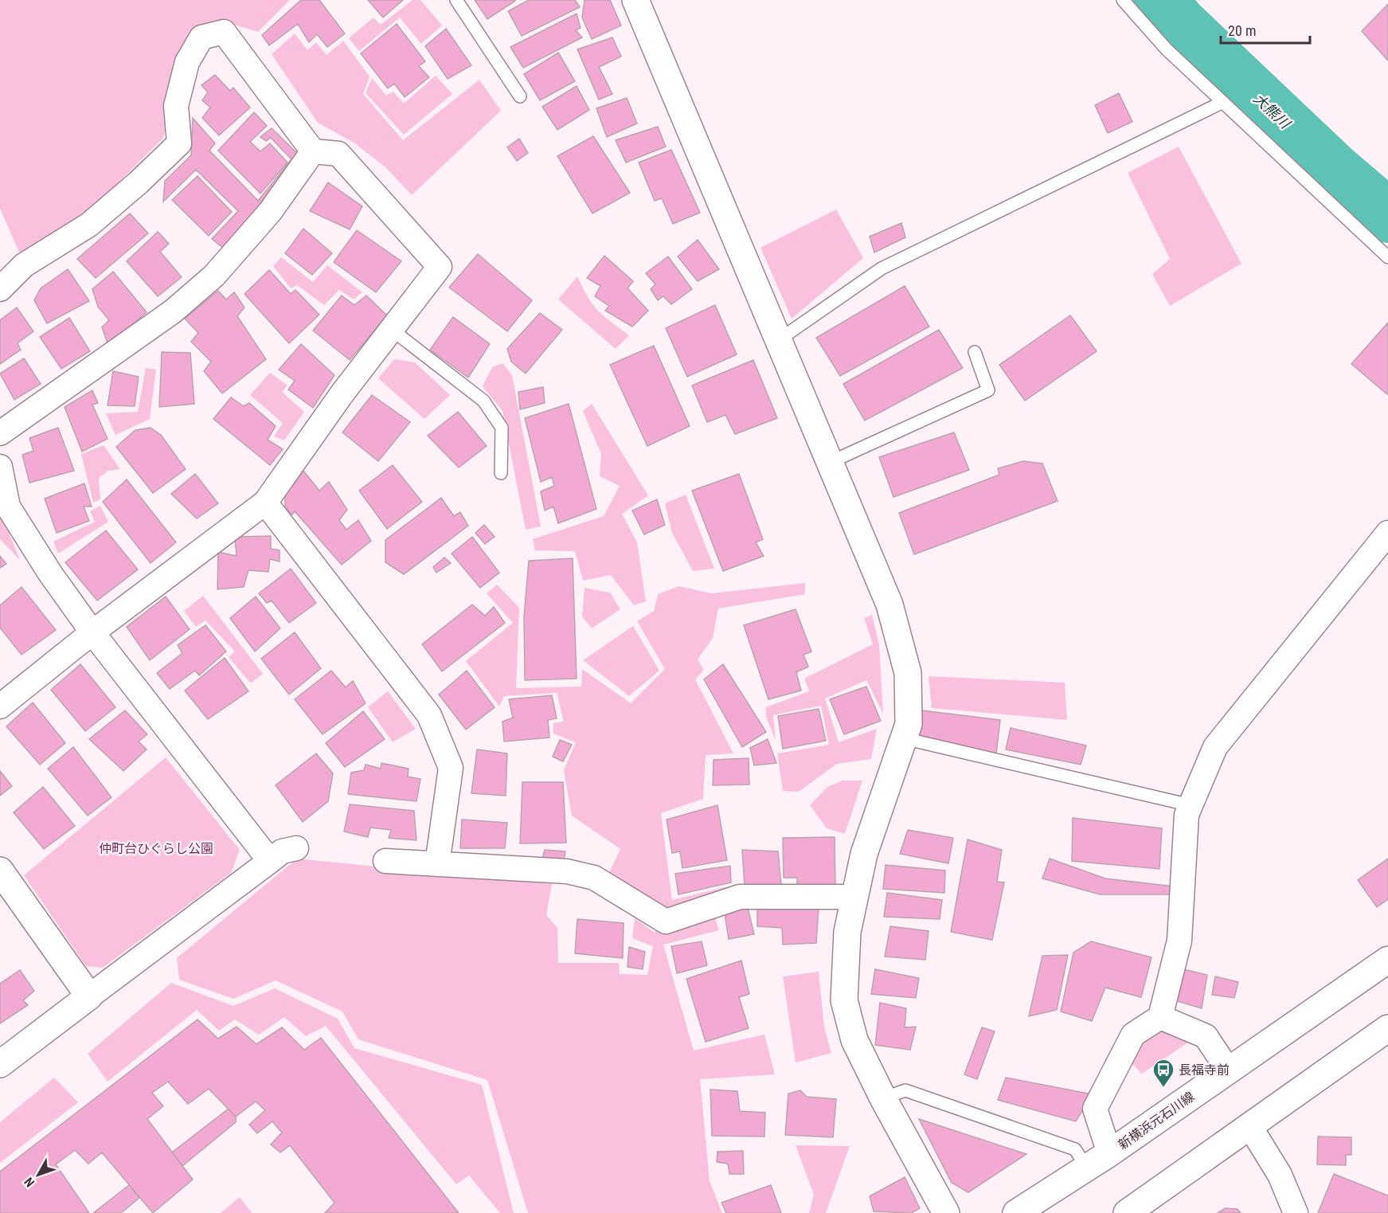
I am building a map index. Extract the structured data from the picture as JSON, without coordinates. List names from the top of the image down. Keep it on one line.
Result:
{"streets":{"street":["新横浜元石川線"]},"water":["大熊川"],"parks":["仲町台ひぐらし公園"],"places":{"bus stop":["長福寺前"]},"scale_bar":"20 m","north":"bottom left"}
